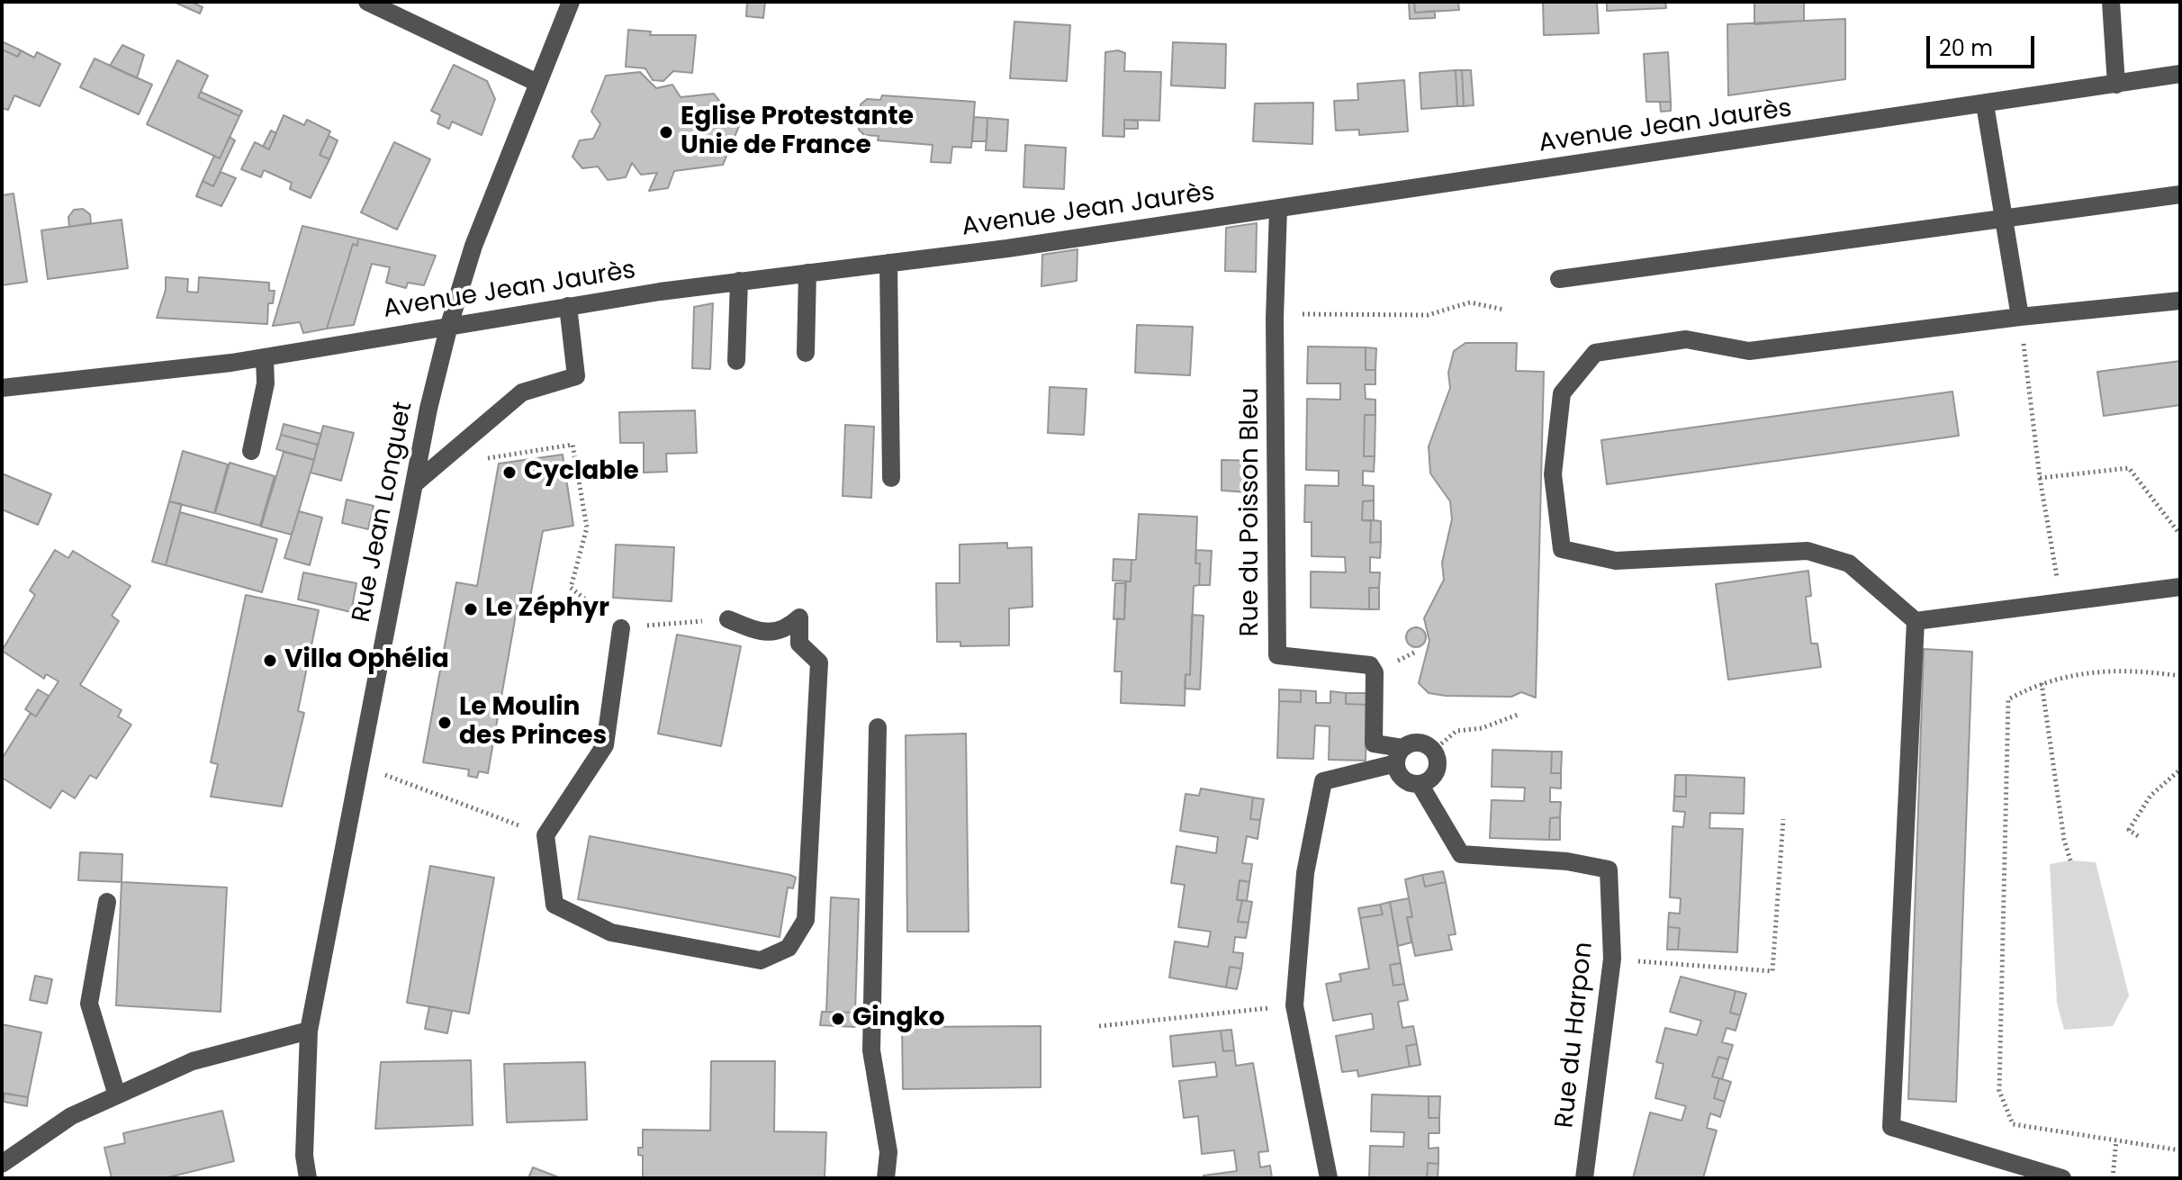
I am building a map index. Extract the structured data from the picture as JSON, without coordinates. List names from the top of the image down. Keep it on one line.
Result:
{"streets":{"street":["Avenue Jean Jaurès","Rue Jean Longuet","Rue du Poisson Bleu","Rue du Harpon"]},"crossings":[["Avenue Jean Jaurès","Rue Jean Longuet"],["Avenue Jean Jaurès","Rue du Poisson Bleu"],["Rue du Poisson Bleu","Rue du Harpon"]],"places":["Eglise Protestante Unie de France","Cyclable","Le Zéphyr","Villa Ophélia","Le Moulin des Princes","Gingko"],"scale_bar":"20 m"}
